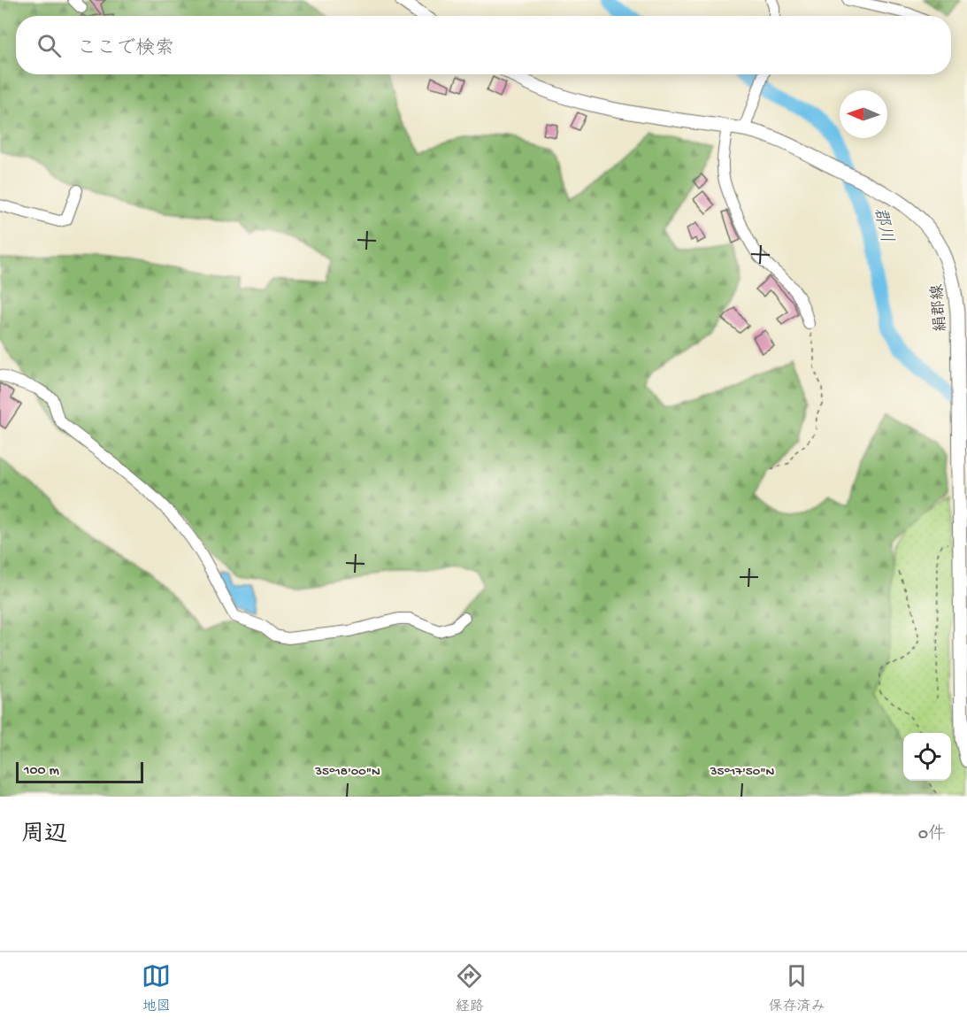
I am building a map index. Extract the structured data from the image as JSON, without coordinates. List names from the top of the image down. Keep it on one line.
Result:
{"streets":{"main road":["絹郡線"]},"water":["郡川"],"scale_bar":"100 m","north":"left","page":{"search":"ここで検索","scale":"100 m","heading":["周辺","0件"],"nav":["地図","経路","保存済み"]},"coordinates":["35°18'00\"N","35°17'50\"N"]}
